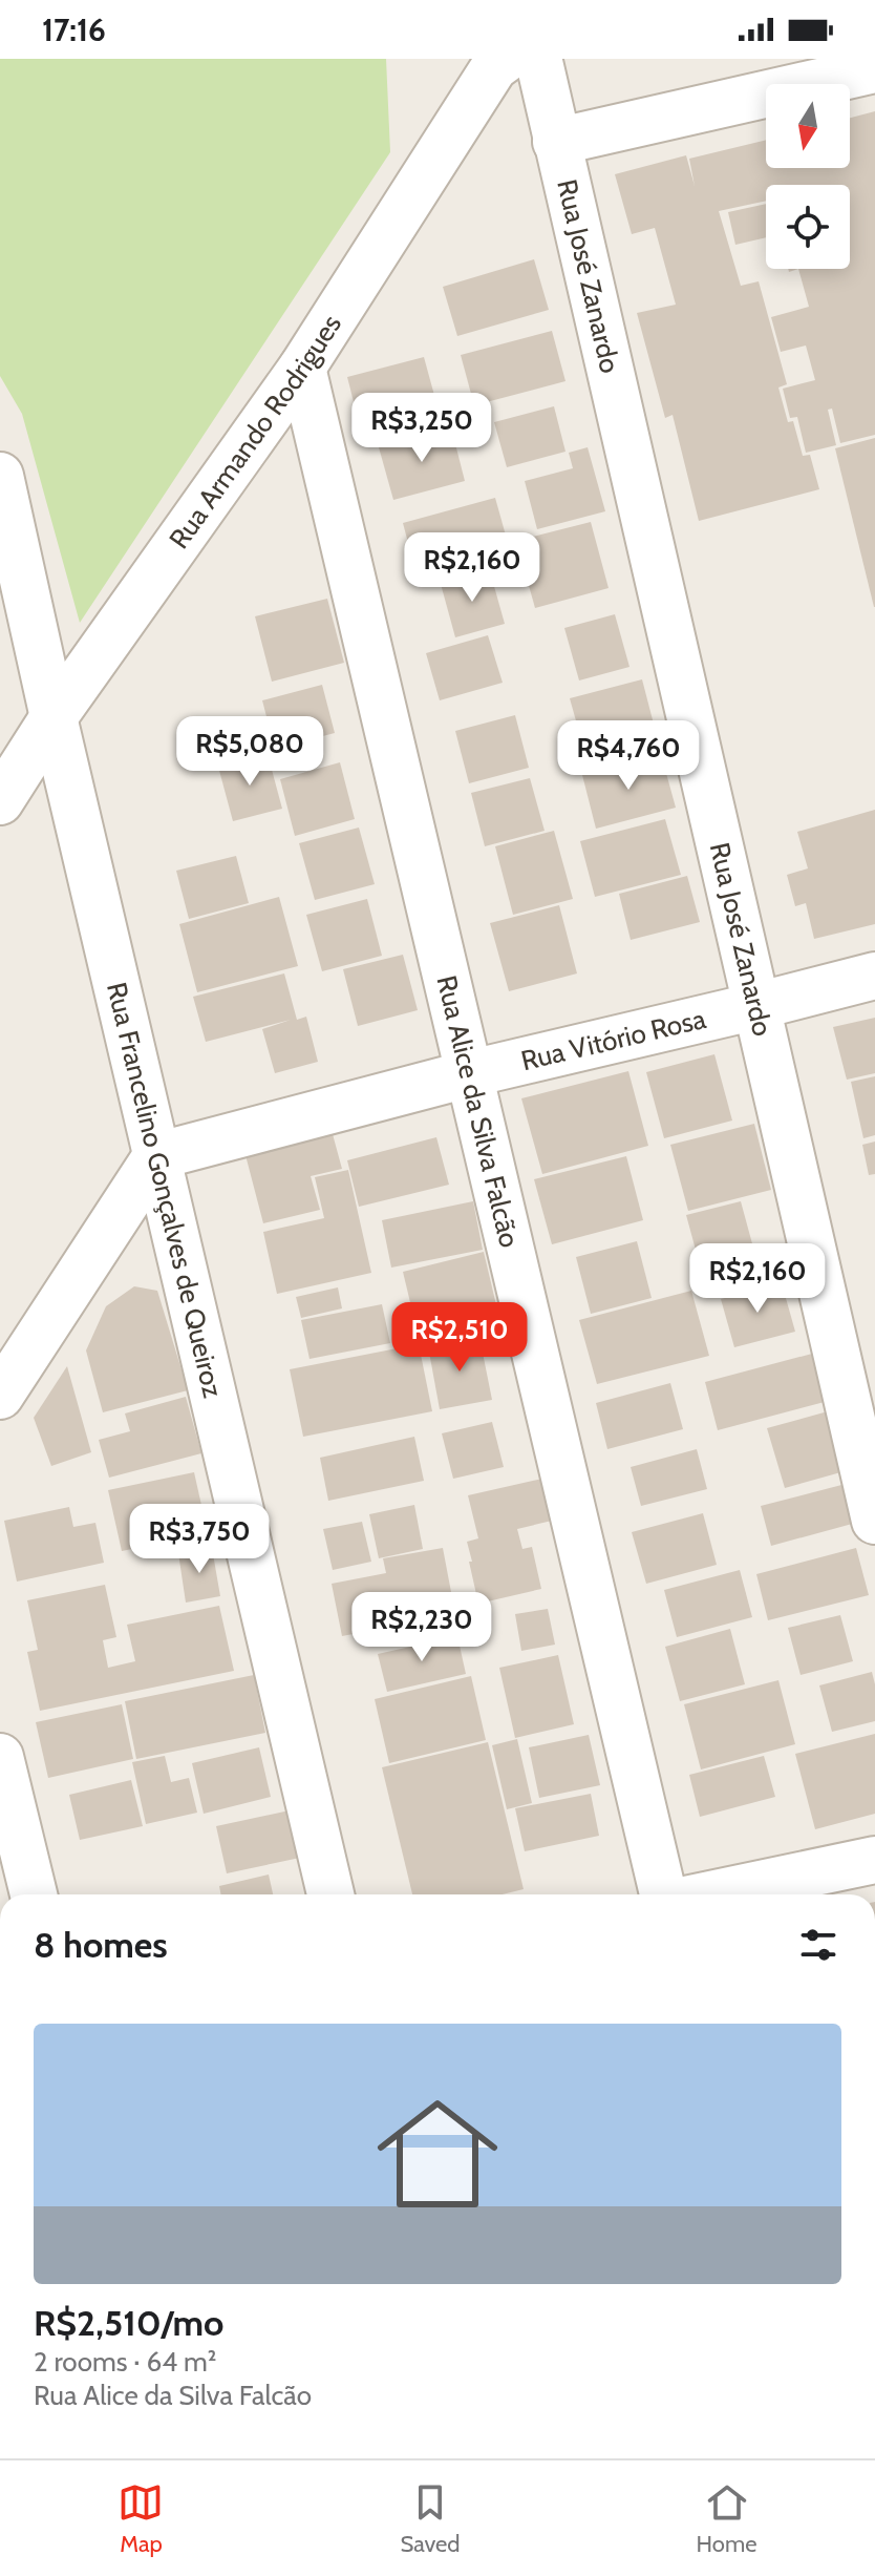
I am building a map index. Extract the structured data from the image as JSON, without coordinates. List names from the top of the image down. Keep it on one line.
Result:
{"streets":{"street":["Rua José Zanardo","Rua Armando Rodrigues","Rua Vitório Rosa","Rua Alice da Silva Falcão","Rua Francelino Gonçalves de Queiroz"]},"crossings":[["Rua José Zanardo","Rua Armando Rodrigues"],["Rua José Zanardo","Rua Vitório Rosa"],["Rua Armando Rodrigues","Rua Alice da Silva Falcão"],["Rua Armando Rodrigues","Rua Francelino Gonçalves de Queiroz"],["Rua Vitório Rosa","Rua Alice da Silva Falcão"],["Rua Vitório Rosa","Rua Francelino Gonçalves de Queiroz"]],"north":"bottom","page":{"status":"17:16","price":["R$3,250","R$2,160","R$5,080","R$4,760","R$2,160","R$2,510","R$3,750","R$2,230"],"heading":"8 homes","list":[{"name":"R$2,510/mo","note":"2 rooms · 64 m² · Rua Alice da Silva Falcão"}],"tabs":["Map","Saved","Home"]}}
